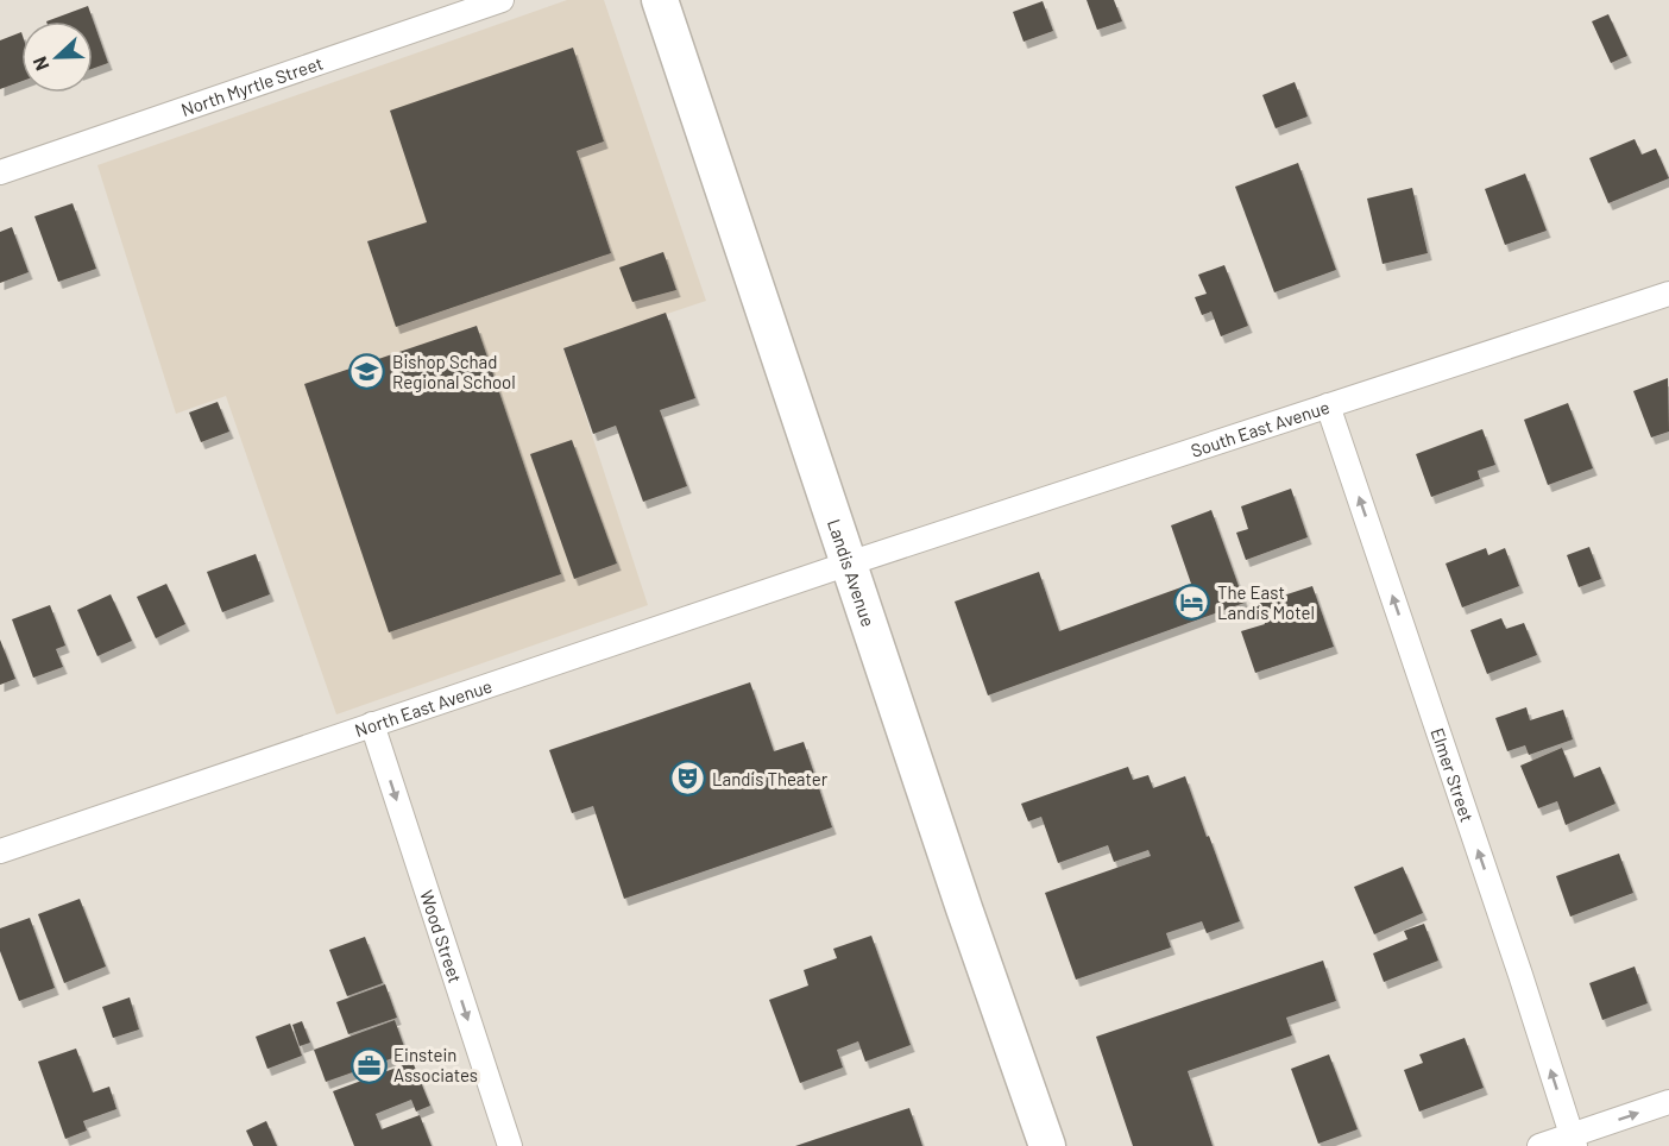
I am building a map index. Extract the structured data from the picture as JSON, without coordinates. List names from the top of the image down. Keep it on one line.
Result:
{"streets":{"main road":["Landis Avenue"],"street":["North Myrtle Street","South East Avenue","North East Avenue","Elmer Street","Wood Street"]},"crossings":[["South East Avenue","Landis Avenue"],["South East Avenue","North East Avenue"],["South East Avenue","Elmer Street"],["Landis Avenue","North East Avenue"],["North East Avenue","Wood Street"]],"one_way":["Elmer Street","Wood Street"],"places":{"school or university":["Bishop Schad Regional School"],"hotel":["The East Landis Motel"],"theatre":["Landis Theater"],"office":["Einstein Associates"]},"north":"left"}
